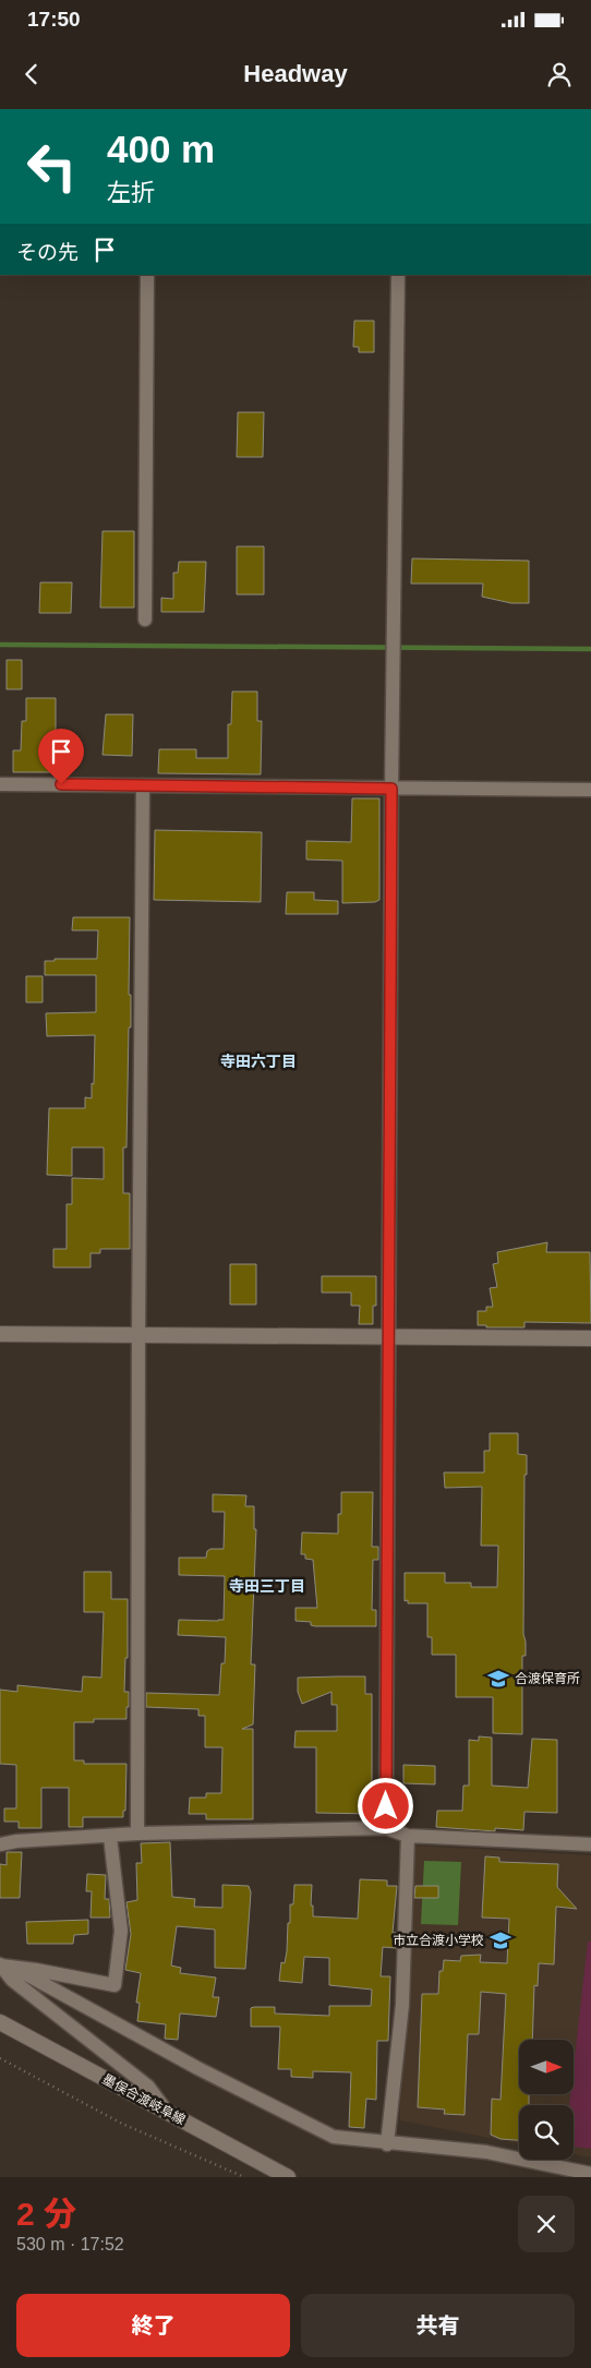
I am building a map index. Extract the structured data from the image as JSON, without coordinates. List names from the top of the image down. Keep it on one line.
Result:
{"streets":{"street":["墨俣合渡岐阜線"]},"districts":["寺田六丁目","寺田三丁目"],"places":{"school or university":["合渡保育所","市立合渡小学校"]},"north":"right","page":{"status":"17:50","header":"Headway","turn":["400 m","左折"],"then":"その先","heading":["2 分","530 m · 17:52"],"buttons":["終了","共有"]}}
